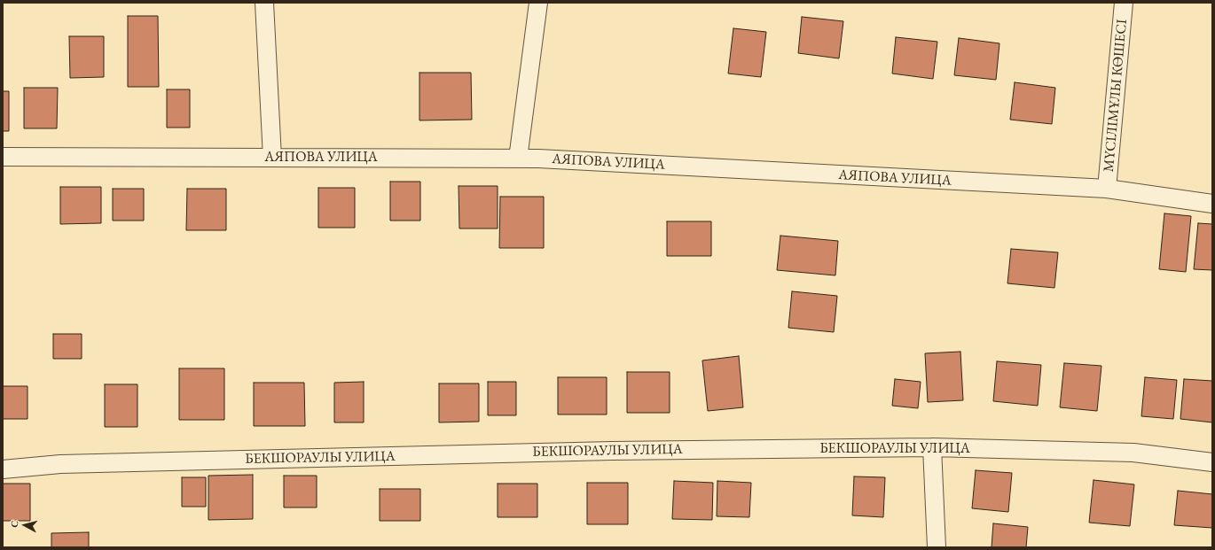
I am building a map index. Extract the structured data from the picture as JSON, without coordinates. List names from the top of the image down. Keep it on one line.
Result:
{"streets":{"street":["МҮСІЛІМҰЛЫ КӨШЕСІ","АЯПОВА УЛИЦА","БЕКШОРАУЛЫ УЛИЦА"]},"crossings":[["МҮСІЛІМҰЛЫ КӨШЕСІ","АЯПОВА УЛИЦА"]],"north":"left"}
